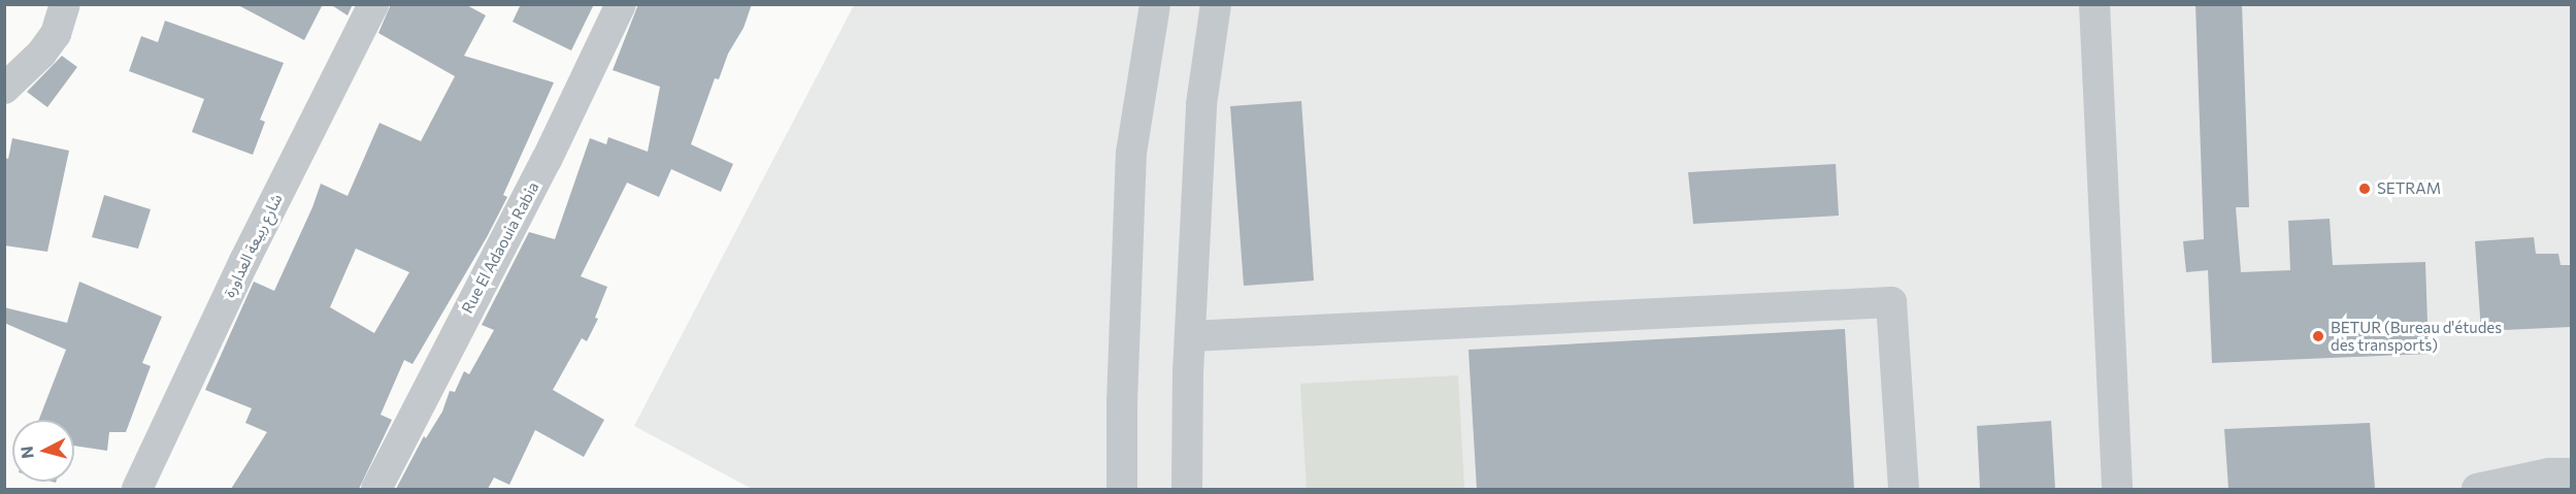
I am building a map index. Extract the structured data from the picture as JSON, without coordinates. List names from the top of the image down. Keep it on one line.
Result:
{"streets":{"street":["شارع ربيعة العداورة","Rue El Adaouia Rabia"]},"places":["SETRAM","BETUR (Bureau d'études des transports)"],"north":"left"}
